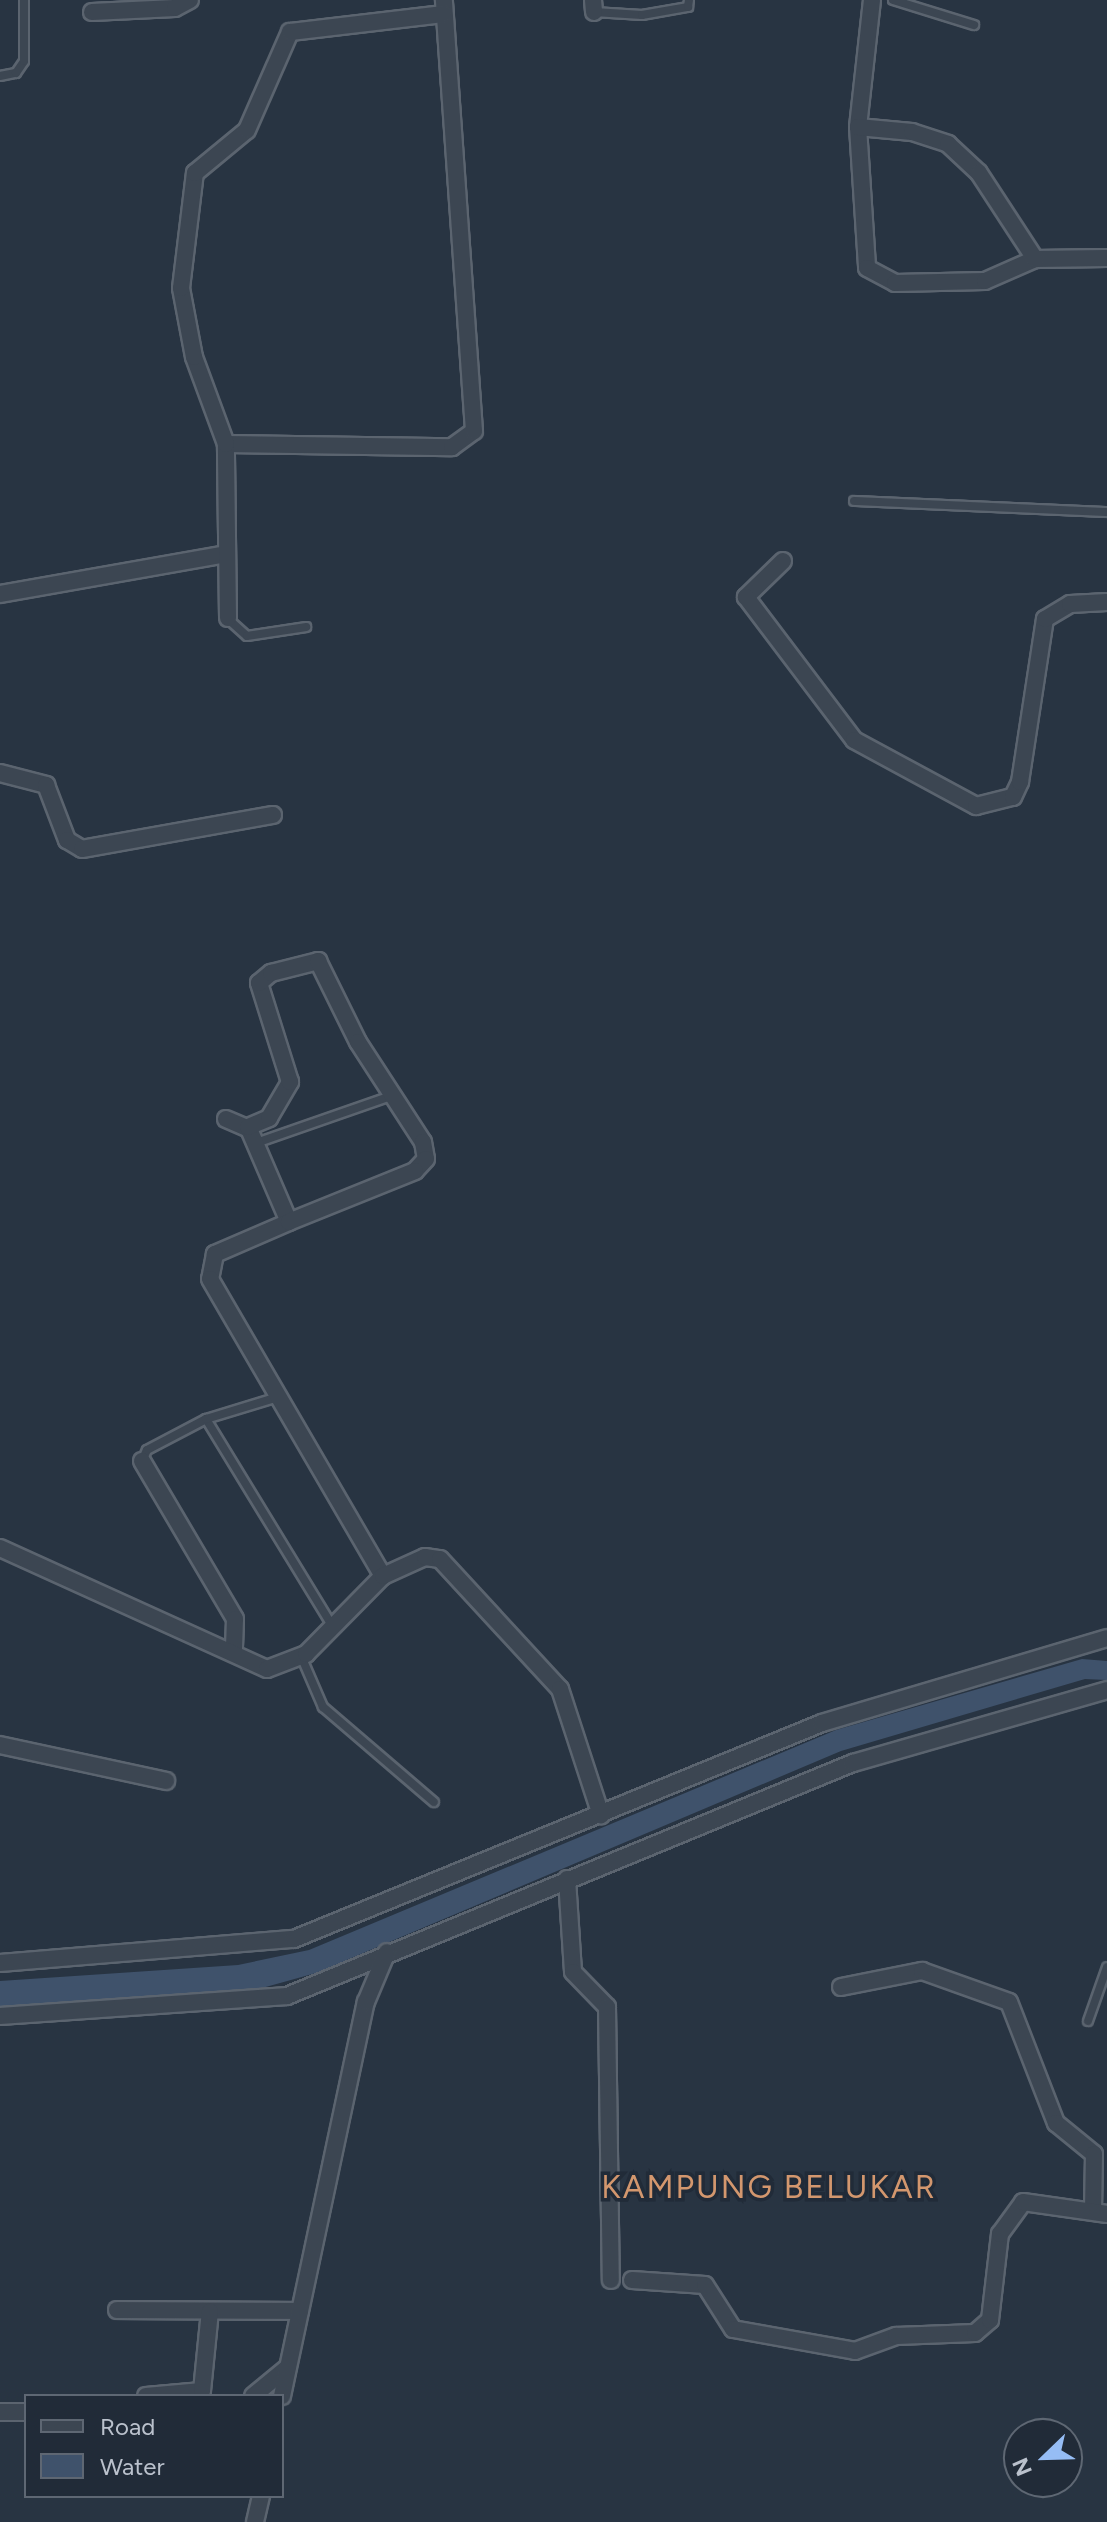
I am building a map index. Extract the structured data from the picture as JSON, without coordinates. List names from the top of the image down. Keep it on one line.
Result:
{"districts":["KAMPUNG BELUKAR"],"legend":["Road","Water"],"north":"bottom left"}
